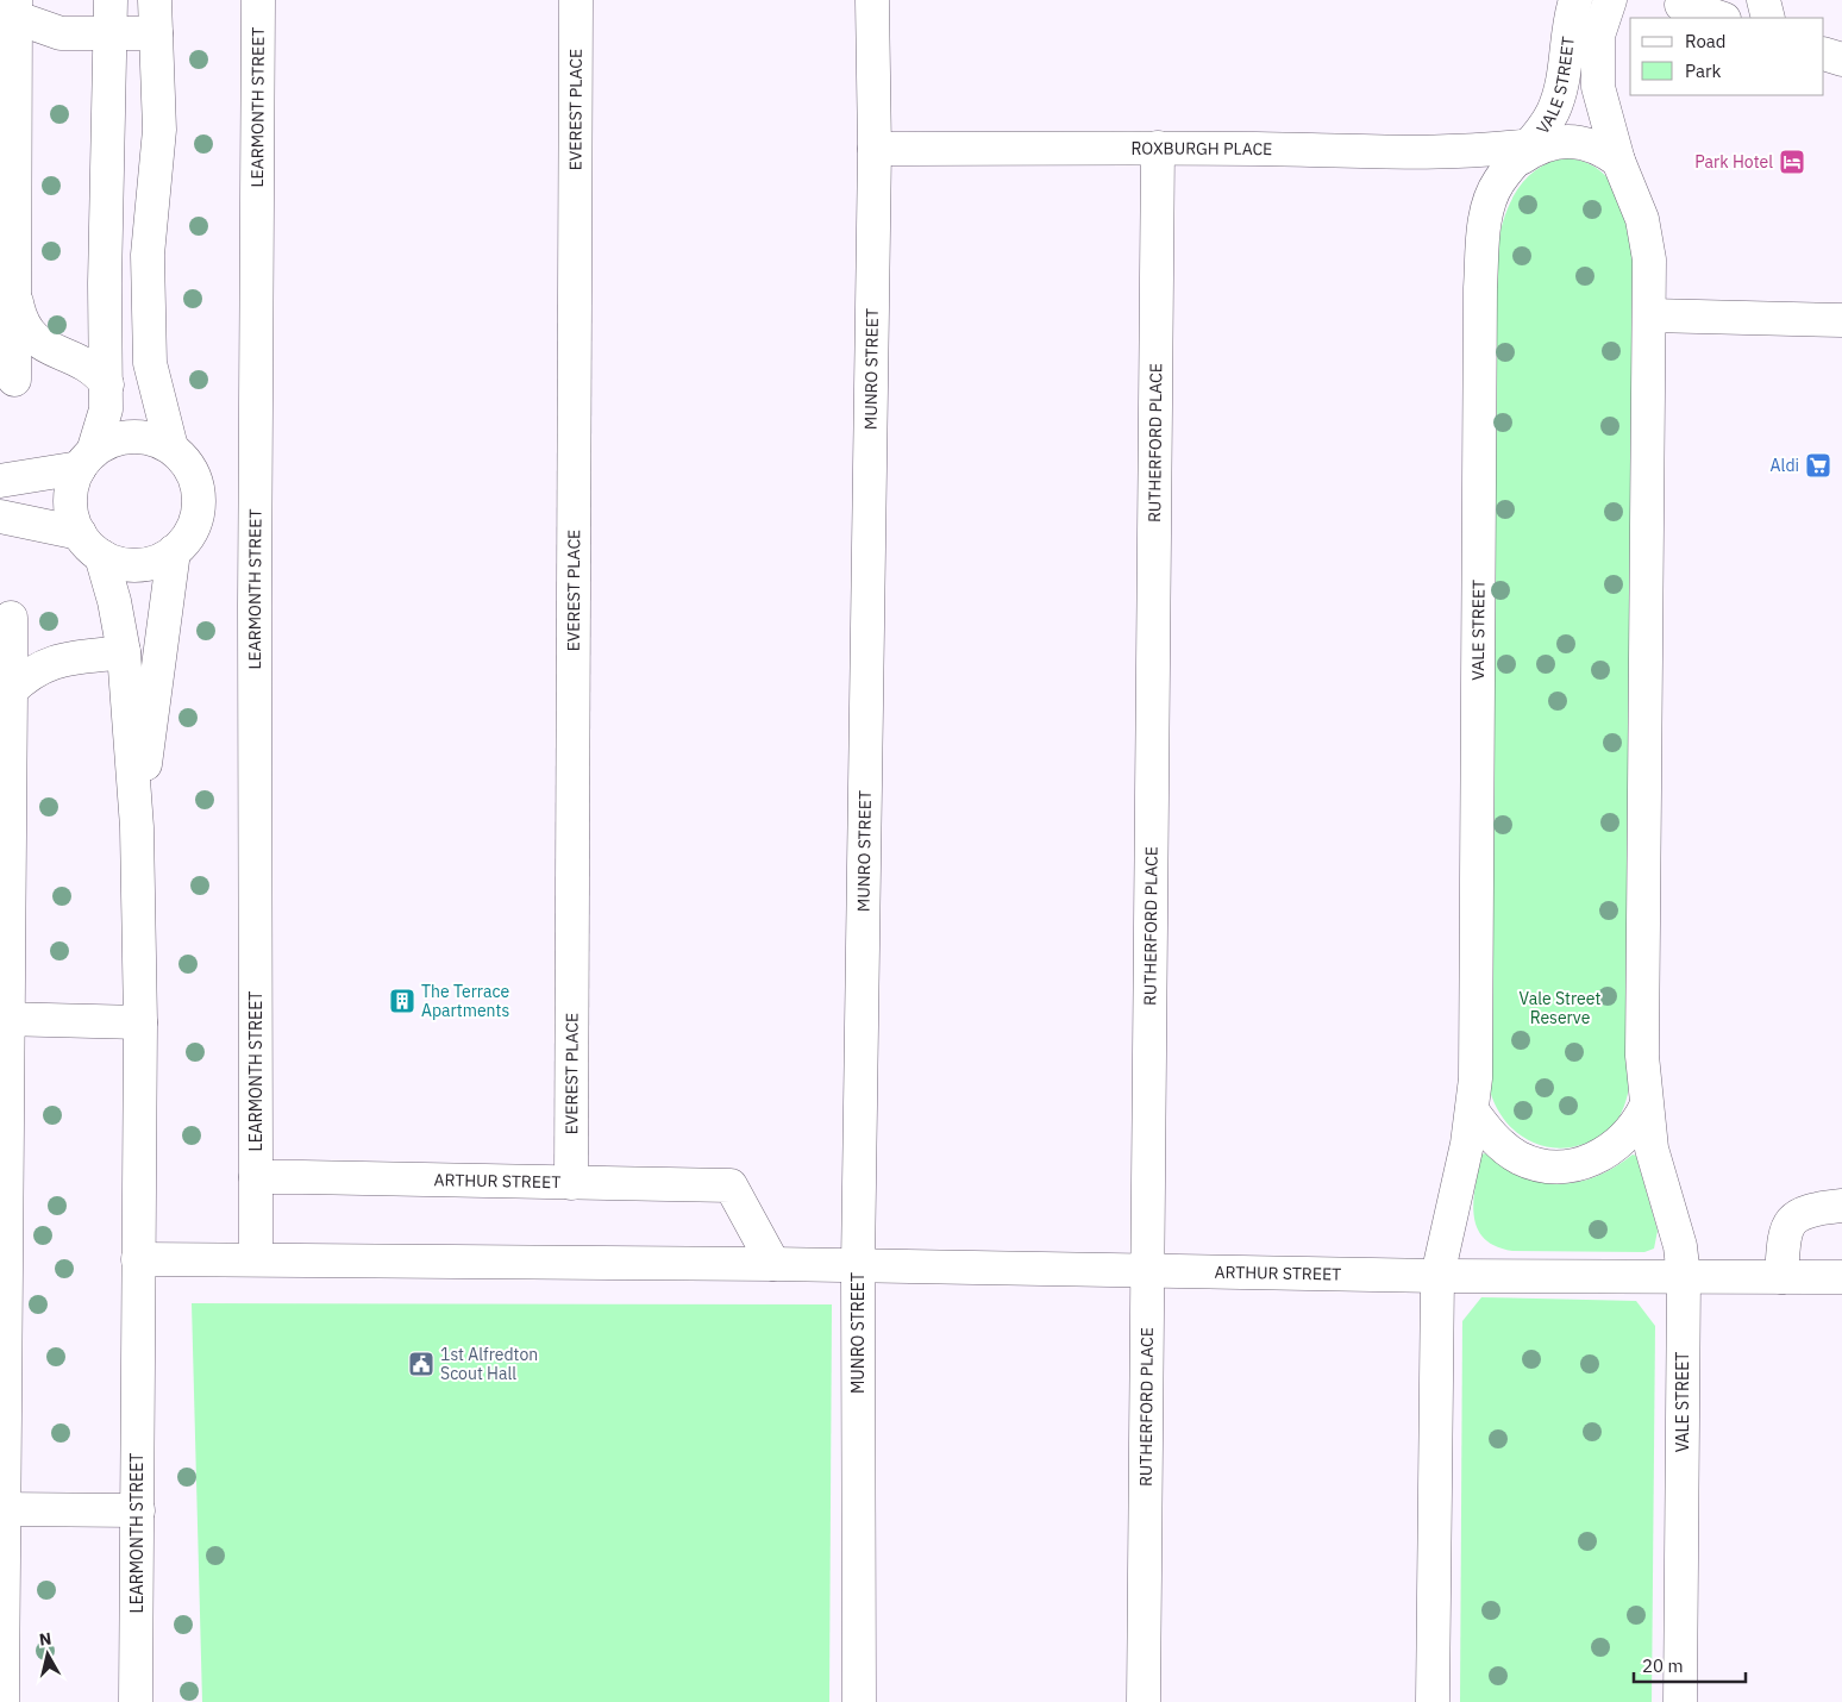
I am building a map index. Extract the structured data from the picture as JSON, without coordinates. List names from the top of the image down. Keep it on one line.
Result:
{"streets":{"street":["VALE STREET","LEARMONTH STREET","EVEREST PLACE","ROXBURGH PLACE","MUNRO STREET","RUTHERFORD PLACE","ARTHUR STREET"]},"crossings":[["VALE STREET","ROXBURGH PLACE"],["VALE STREET","ARTHUR STREET"],["LEARMONTH STREET","ARTHUR STREET"],["EVEREST PLACE","ARTHUR STREET"],["ROXBURGH PLACE","MUNRO STREET"],["ROXBURGH PLACE","RUTHERFORD PLACE"],["MUNRO STREET","ARTHUR STREET"],["RUTHERFORD PLACE","ARTHUR STREET"]],"parks":["Vale Street Reserve"],"places":{"hotel":["Park Hotel"],"supermarket":["Aldi"],"building":["The Terrace Apartments"],"public building":["1st Alfredton Scout Hall"]},"legend":["Road","Park"],"scale_bar":"20 m","north":"top"}
